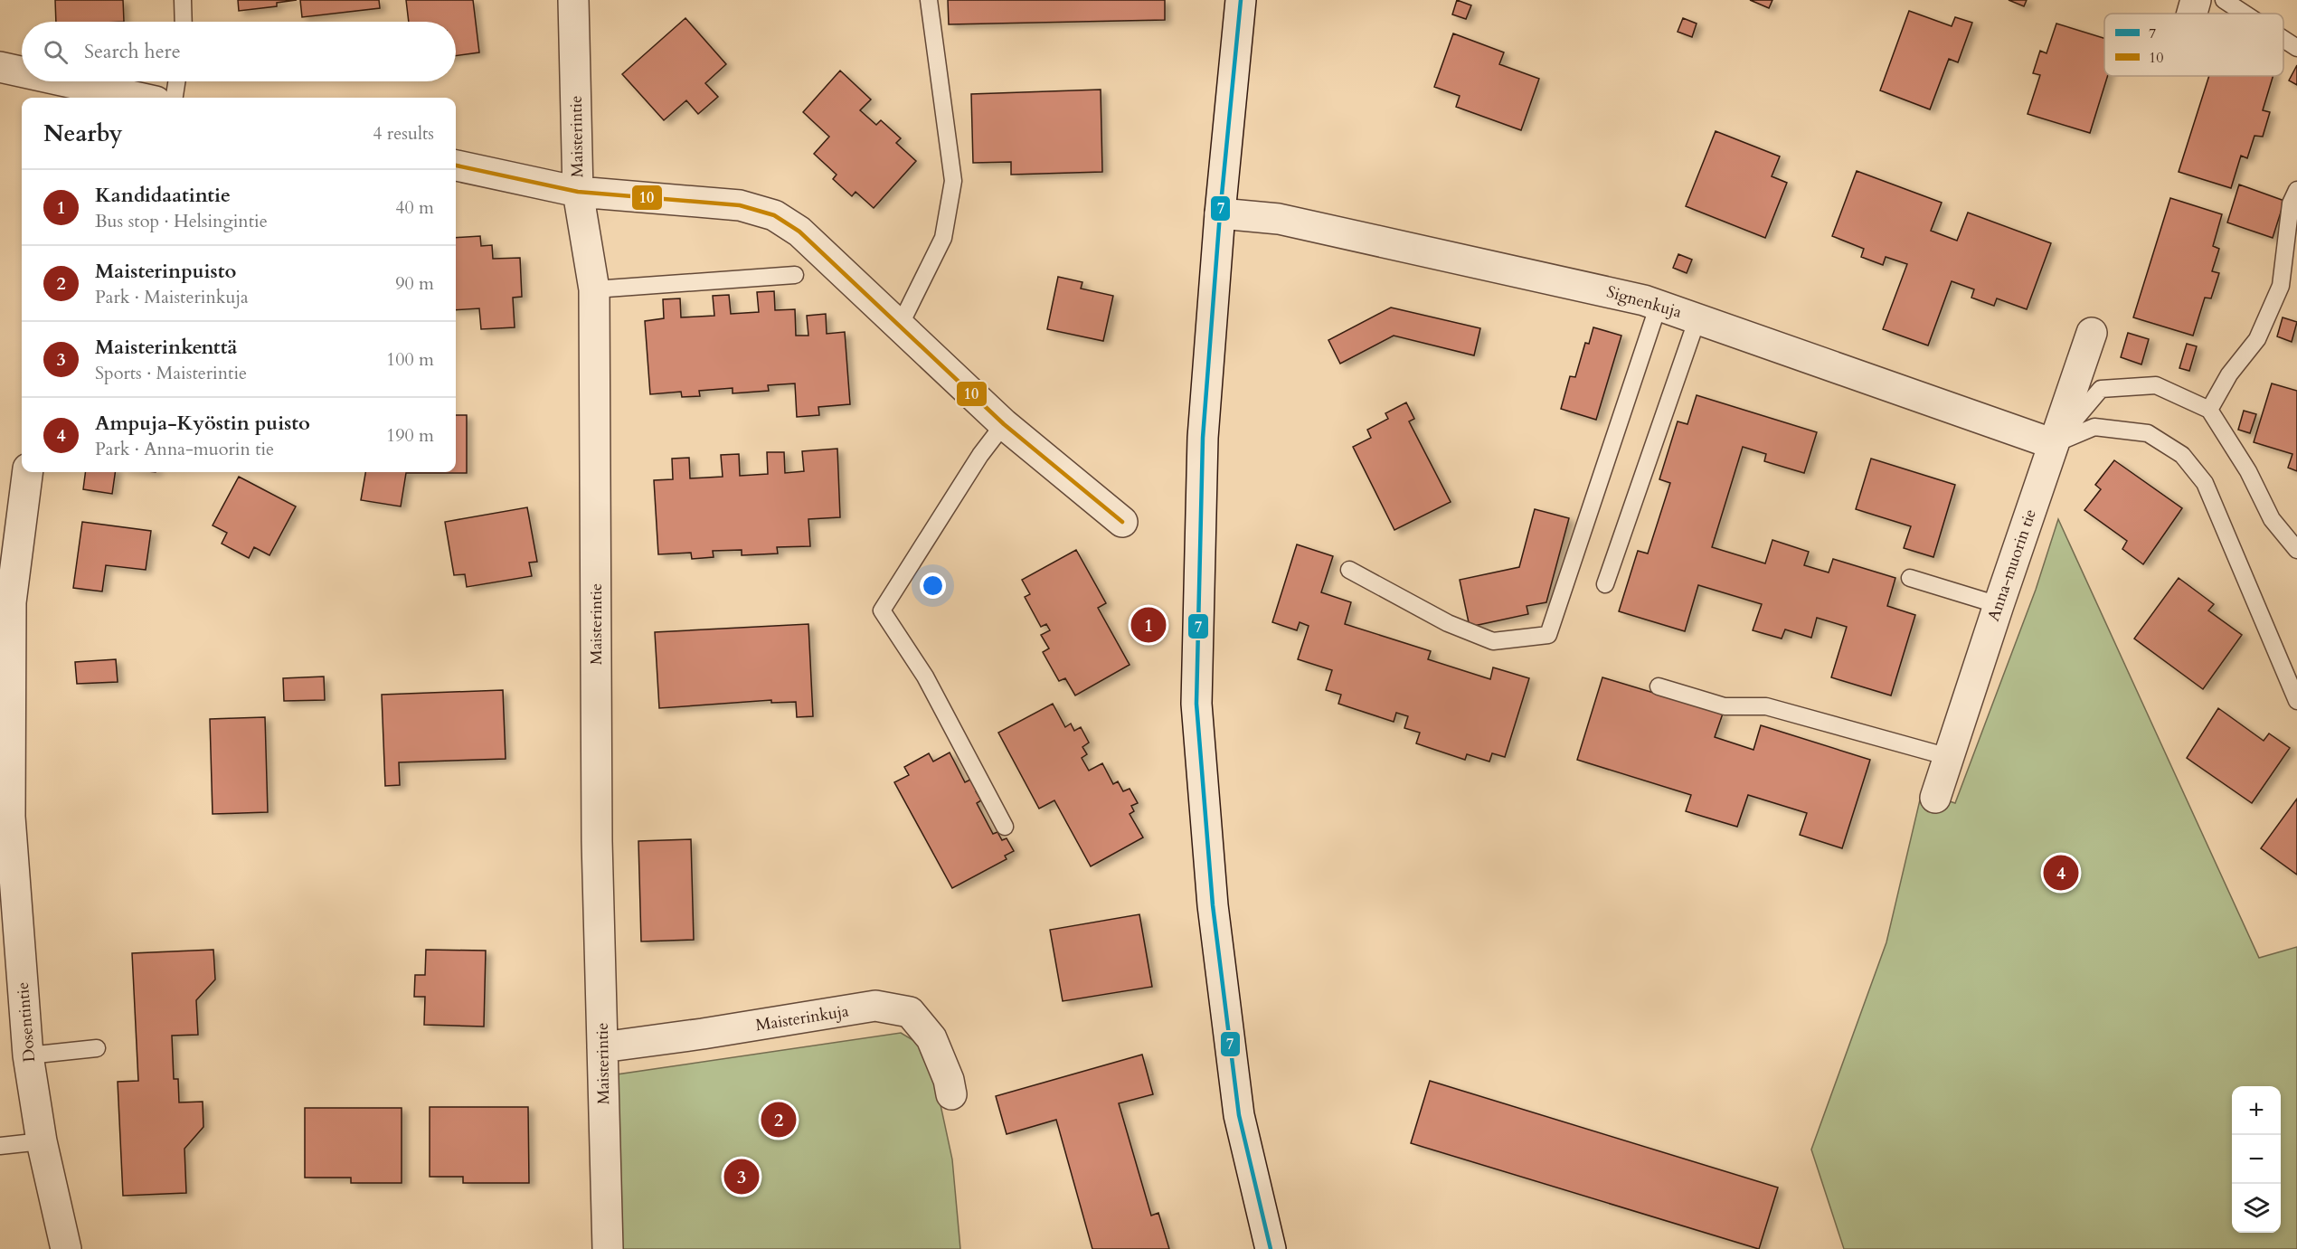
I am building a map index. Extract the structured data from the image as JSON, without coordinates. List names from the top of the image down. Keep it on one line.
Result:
{"streets":{"street":["Maisterintie","Signenkuja","Anna-muorin tie","Maisterinkuja","Dosentintie"]},"crossings":[["Maisterintie","Maisterinkuja"],["Signenkuja","Anna-muorin tie"]],"lines":["transit line 7","transit line 10"],"legend":["7","10"],"page":{"search":"Search here","heading":["Nearby","4 results"],"list":[{"mark":"1","name":"Kandidaatintie","note":"Bus stop · Helsingintie","value":"40 m"},{"mark":"2","name":"Maisterinpuisto","note":"Park · Maisterinkuja","value":"90 m"},{"mark":"3","name":"Maisterinkenttä","note":"Sports · Maisterintie","value":"100 m"},{"mark":"4","name":"Ampuja-Kyöstin puisto","note":"Park · Anna-muorin tie","value":"190 m"}],"pins":["1","4","2","3"],"map_buttons":["+","−"]}}
